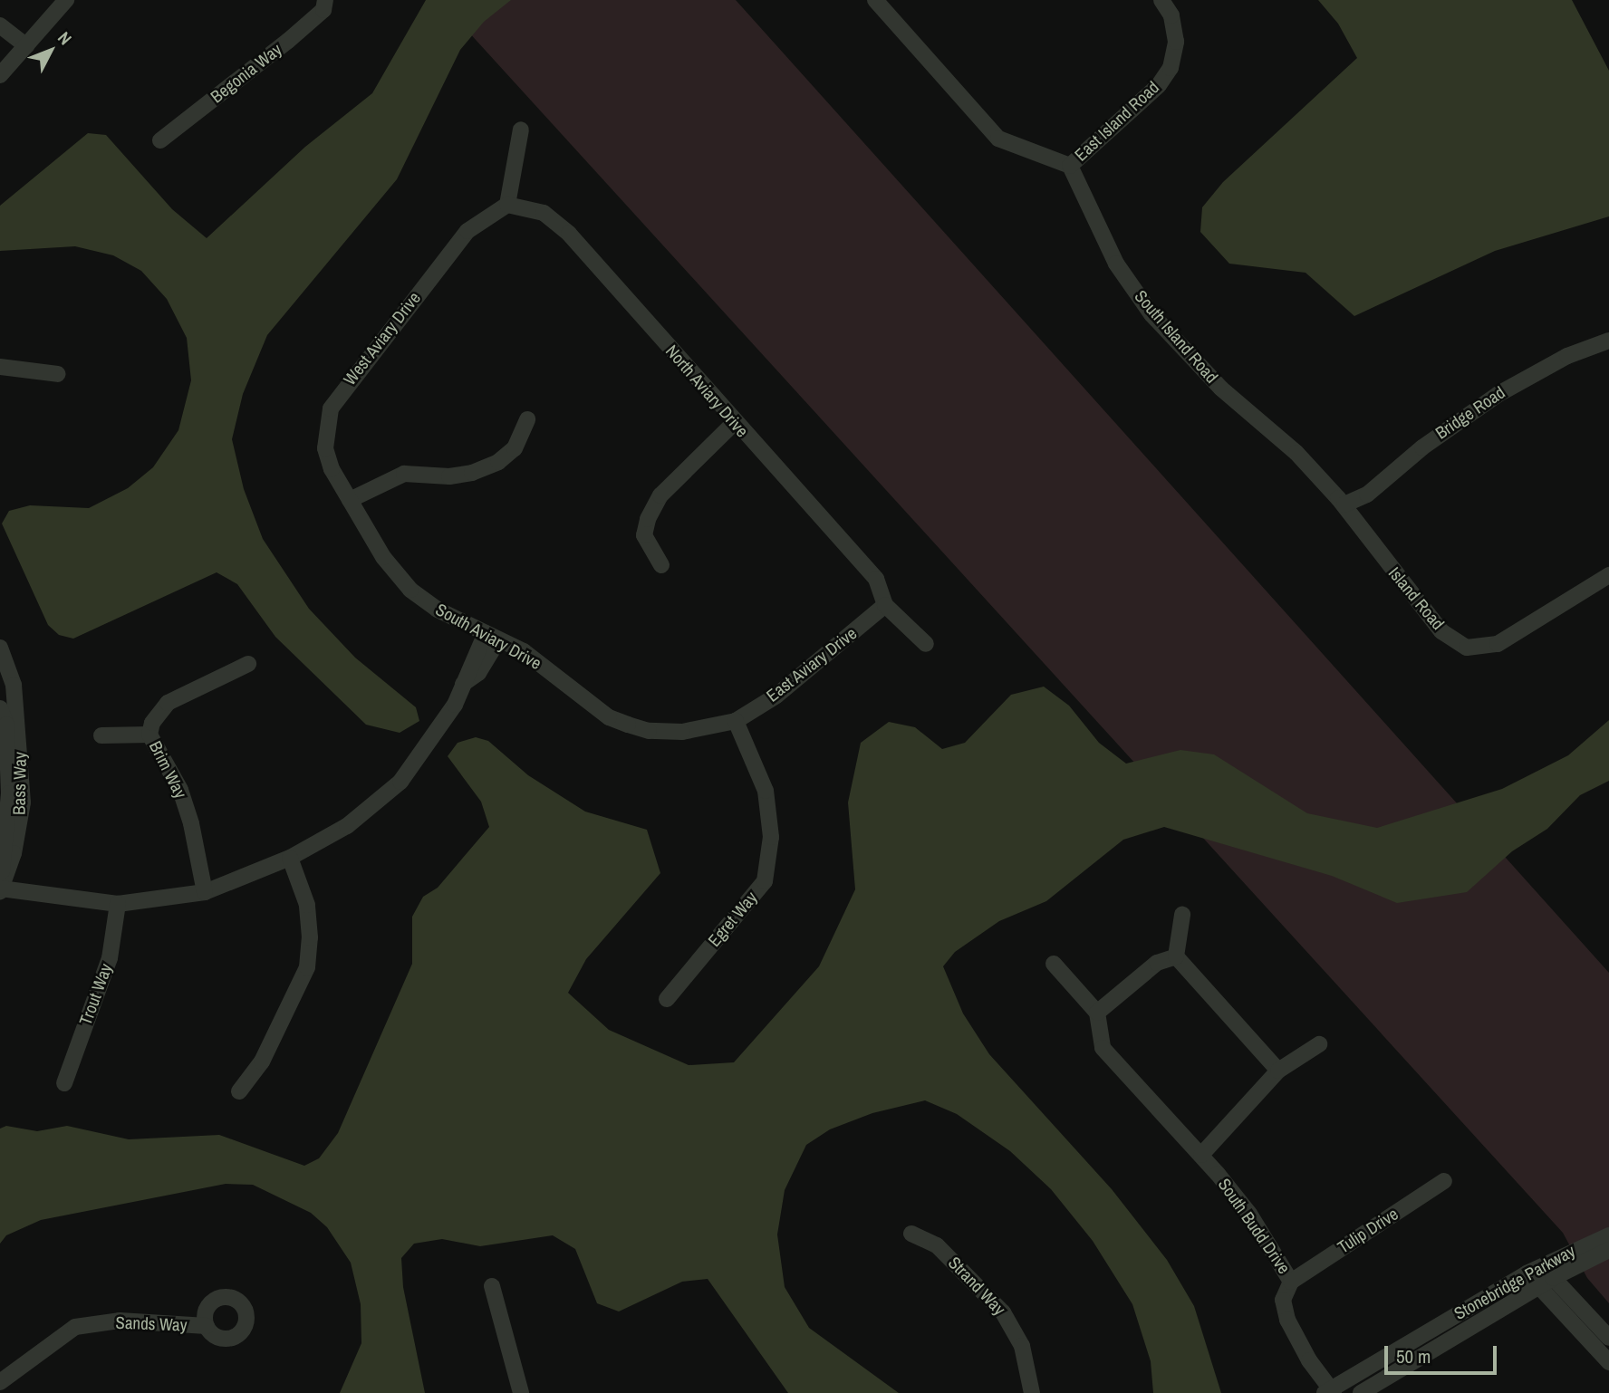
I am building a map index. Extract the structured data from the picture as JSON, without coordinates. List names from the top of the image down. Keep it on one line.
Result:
{"streets":{"street":["Begonia Way","East Island Road","South Island Road","West Aviary Drive","North Aviary Drive","Bridge Road","Island Road","South Aviary Drive","East Aviary Drive","Brim Way","Bass Way","Egret Way","Trout Way","South Budd Drive","Tulip Drive","Stonebridge Parkway","Strand Way","Sands Way"]},"crossings":[["East Island Road","South Island Road"],["South Island Road","Bridge Road"],["South Island Road","Island Road"],["West Aviary Drive","North Aviary Drive"],["West Aviary Drive","South Aviary Drive"],["North Aviary Drive","East Aviary Drive"],["Bridge Road","Island Road"],["South Aviary Drive","East Aviary Drive"],["South Aviary Drive","Egret Way"],["East Aviary Drive","Egret Way"],["South Budd Drive","Tulip Drive"],["South Budd Drive","Stonebridge Parkway"]],"scale_bar":"50 m","north":"top right"}
